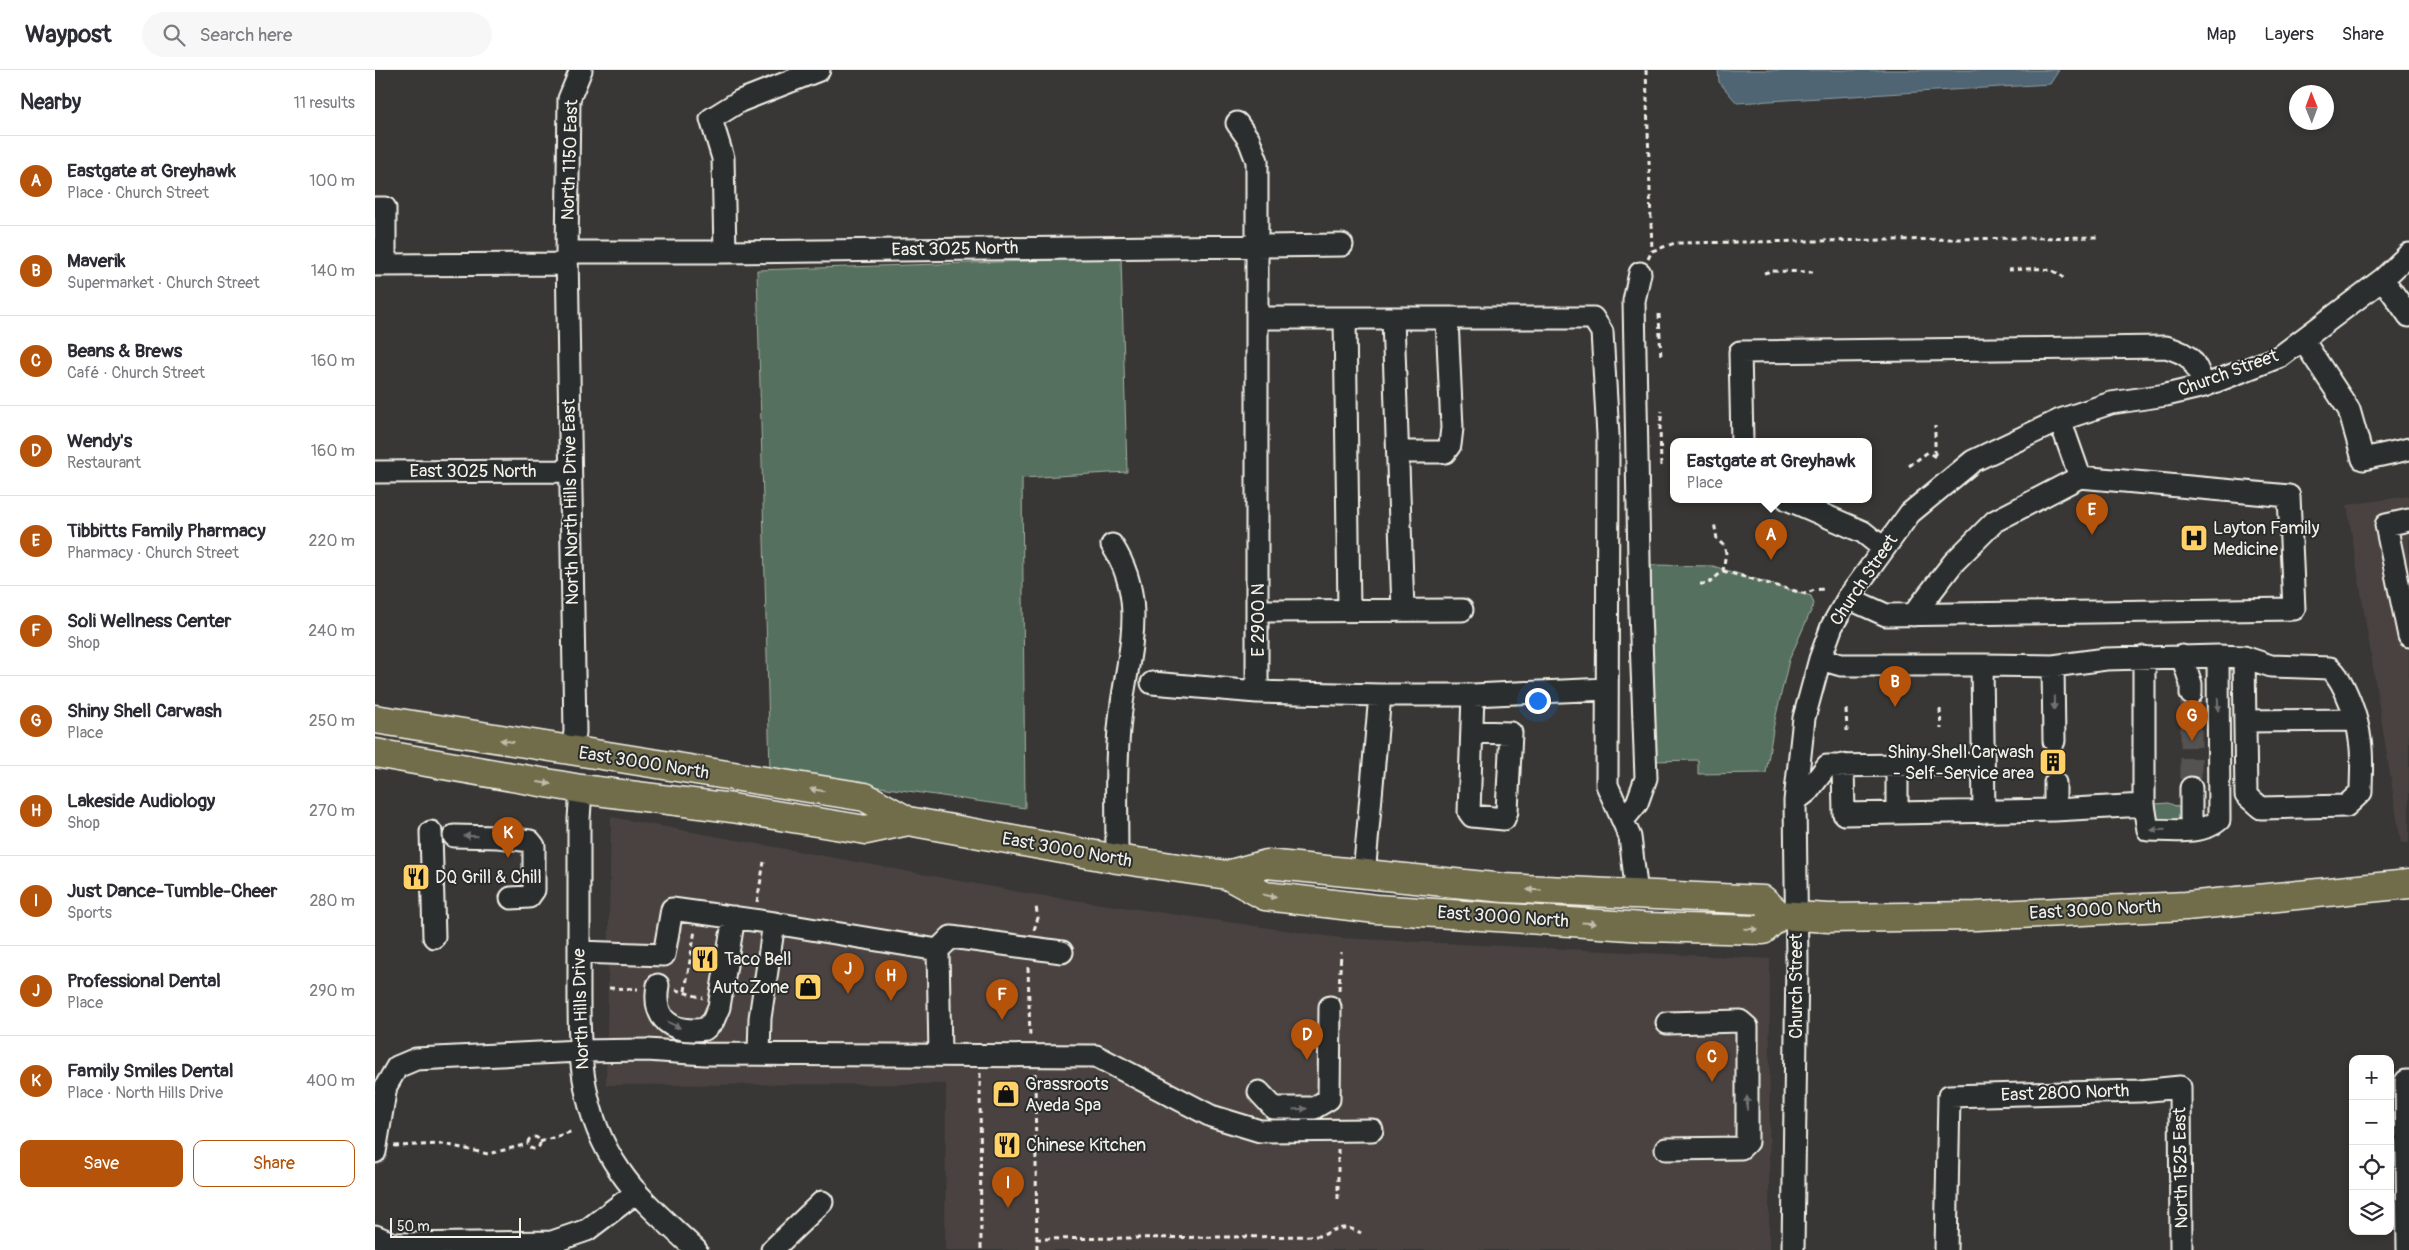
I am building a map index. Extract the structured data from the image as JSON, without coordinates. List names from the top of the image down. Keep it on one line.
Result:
{"streets":{"main road":["East 3000 North"],"street":["North 1150 East","East 3025 North","Church Street","North North Hills Drive East","E 2900 N","North Hills Drive","East 2800 North","North 1525 East"]},"crossings":[["North 1150 East","East 3025 North"],["North 1150 East","North North Hills Drive East"],["East 3025 North","North North Hills Drive East"],["East 3025 North","E 2900 N"],["Church Street","East 3000 North"],["North North Hills Drive East","East 3000 North"],["East 3000 North","North Hills Drive"],["East 2800 North","North 1525 East"]],"places":{"hospital":["Layton Family Medicine"],"building":["Shiny Shell Carwash - Self-Service area"],"restaurant":["DQ Grill & Chill","Taco Bell","Chinese Kitchen"],"shop":["AutoZone","Grassroots Aveda Spa"]},"scale_bar":"50 m","north":"top","page":{"header":"Waypost","search":"Search here","nav":["Map","Layers","Share"],"heading":["Nearby","11 results"],"list":[{"mark":"A","name":"Eastgate at Greyhawk","note":"Place · Church Street","value":"100 m"},{"mark":"B","name":"Maverik","note":"Supermarket · Church Street","value":"140 m"},{"mark":"C","name":"Beans & Brews","note":"Café · Church Street","value":"160 m"},{"mark":"D","name":"Wendy's","note":"Restaurant","value":"160 m"},{"mark":"E","name":"Tibbitts Family Pharmacy","note":"Pharmacy · Church Street","value":"220 m"},{"mark":"F","name":"Soli Wellness Center","note":"Shop","value":"240 m"},{"mark":"G","name":"Shiny Shell Carwash","note":"Place","value":"250 m"},{"mark":"H","name":"Lakeside Audiology","note":"Shop","value":"270 m"},{"mark":"I","name":"Just Dance-Tumble-Cheer","note":"Sports","value":"280 m"},{"mark":"J","name":"Professional Dental","note":"Place","value":"290 m"},{"mark":"K","name":"Family Smiles Dental","note":"Place · North Hills Drive","value":"400 m"}],"popup":["Eastgate at Greyhawk","Place"],"pins":["E","A","B","G","K","J","H","F","D","C","I"],"map_buttons":["+","−"],"buttons":["Save","Share"],"scale":"50 m"}}
